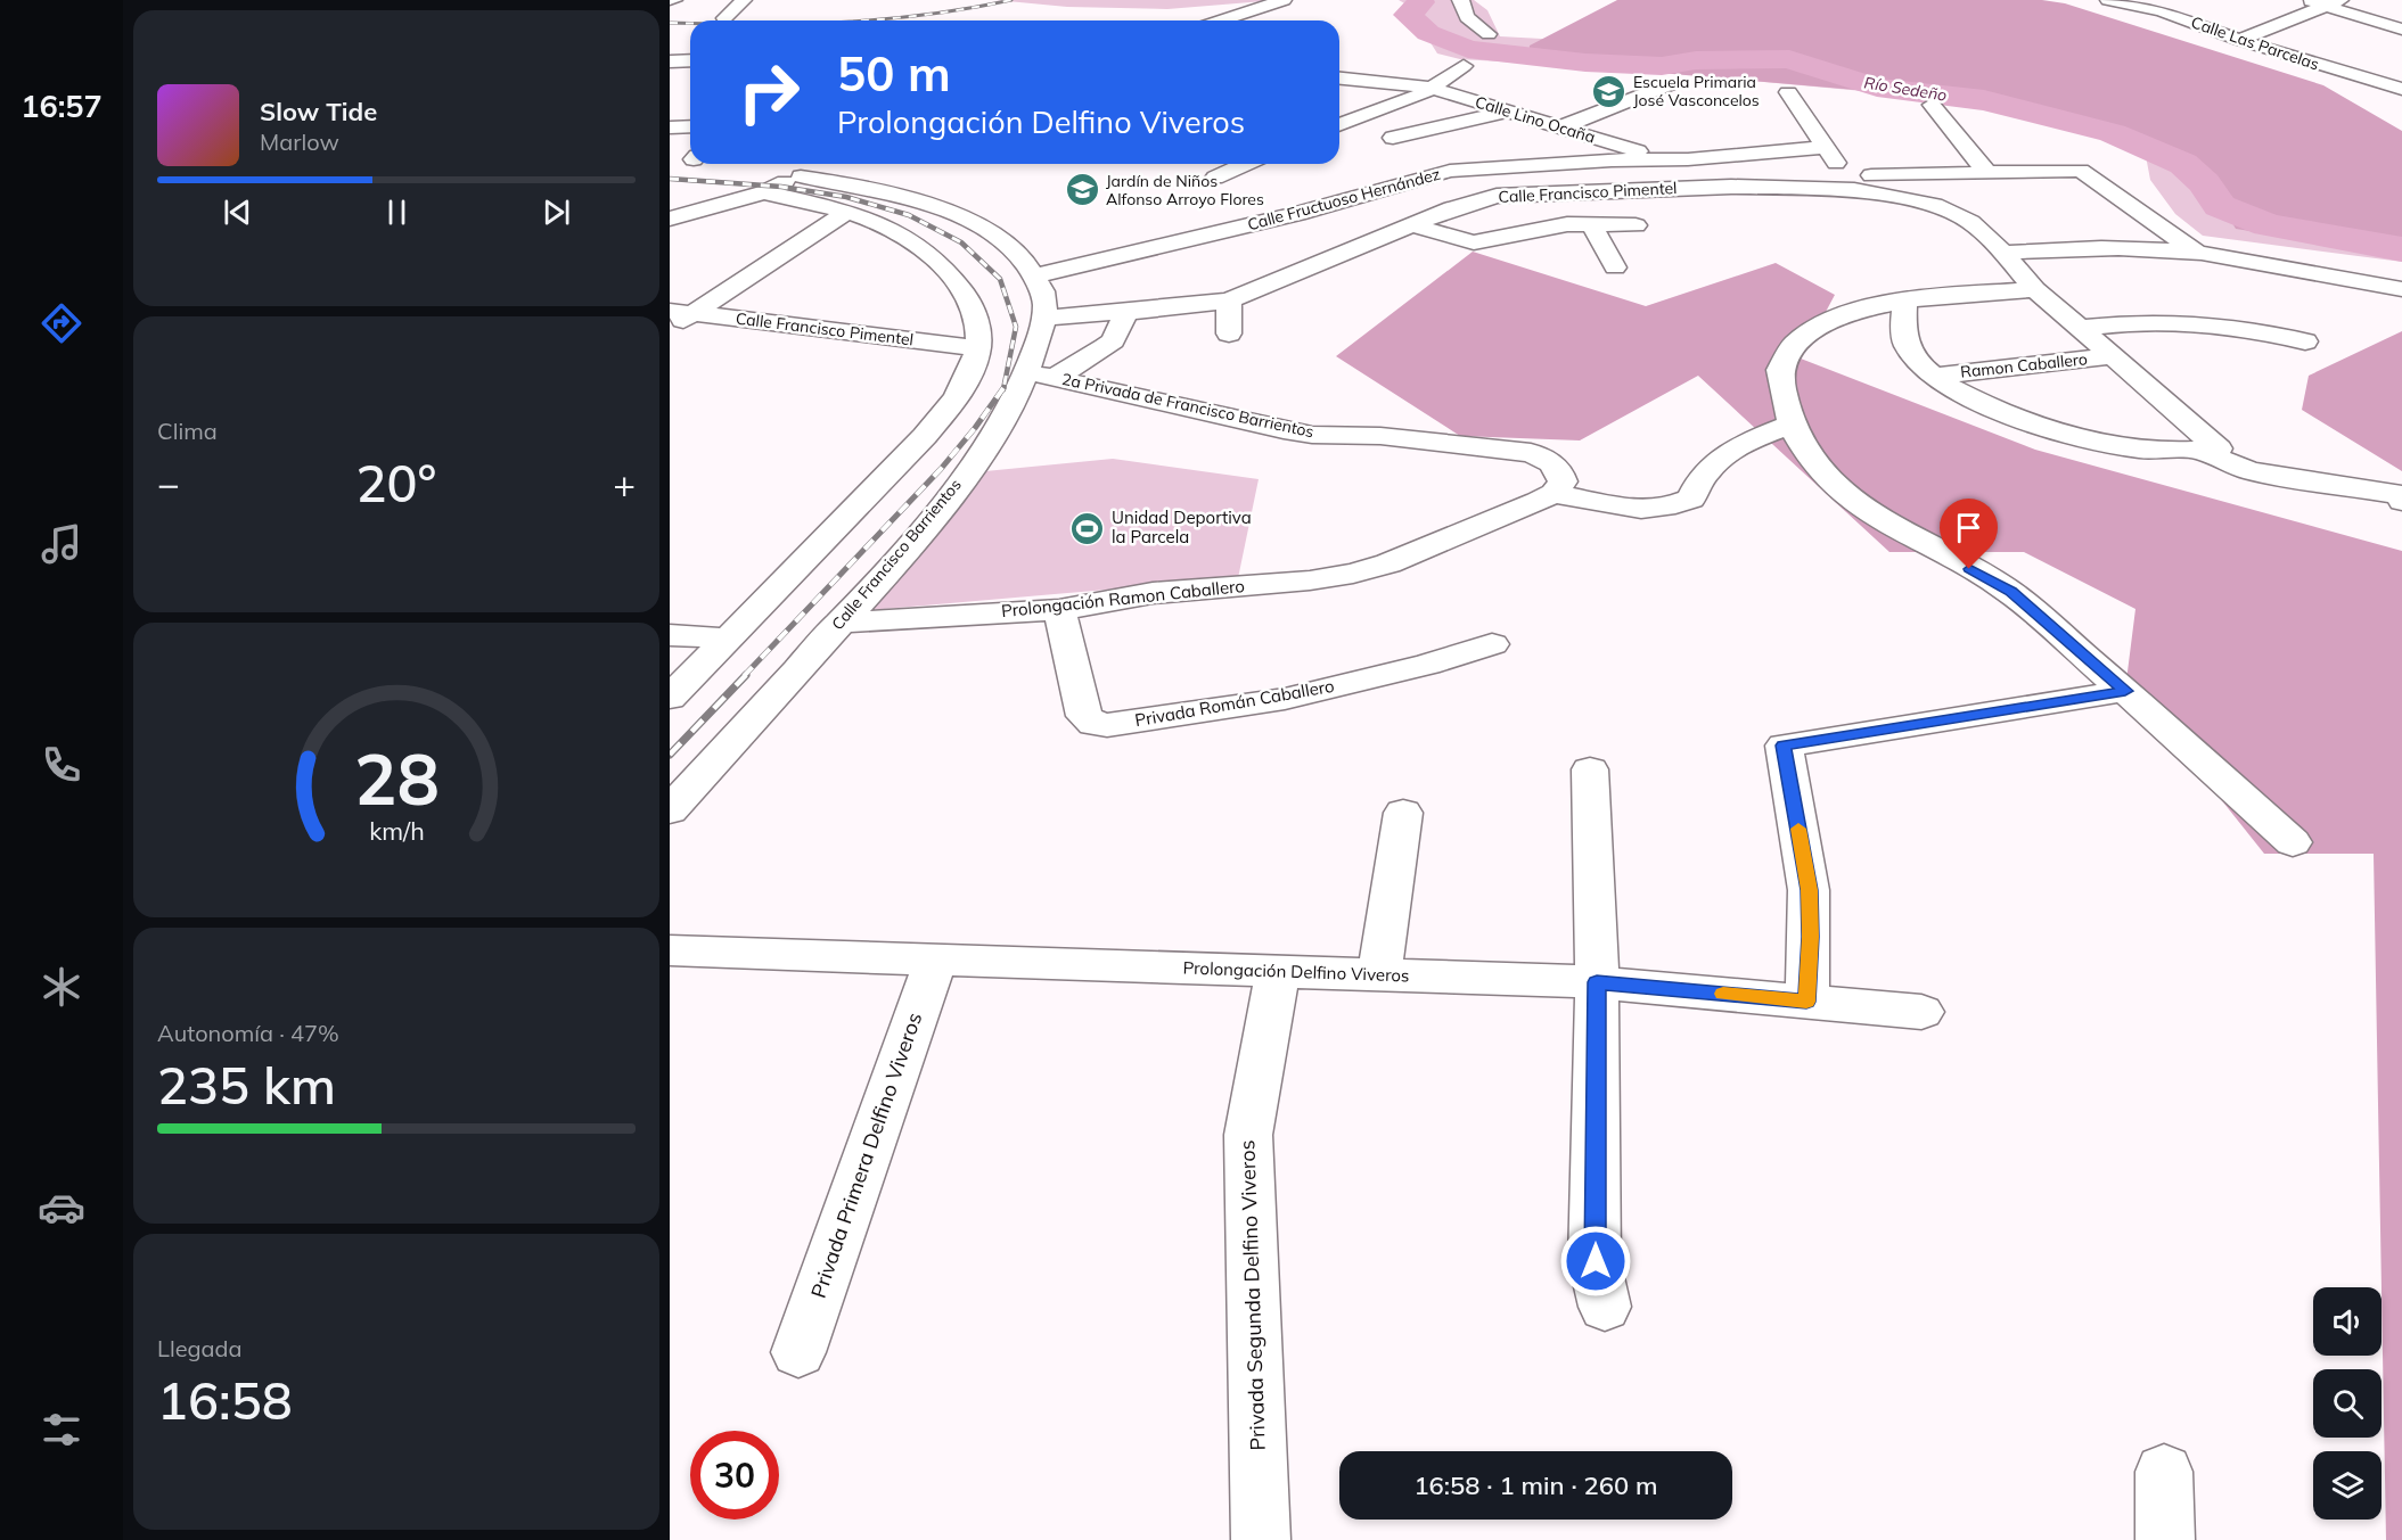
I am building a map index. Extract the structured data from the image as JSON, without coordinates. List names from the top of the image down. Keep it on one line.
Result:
{"streets":{"street":["Calle Las Parcelas","Calle Lino Ocaña","Calle Francisco Pimentel","Calle Fructuoso Hernández","Ramon Caballero","2a Privada de Francisco Barrientos","Calle Francisco Barrientos","Prolongación Ramon Caballero","Privada Román Caballero","Prolongación Delfino Viveros","Privada Primera Delfino Viveros","Privada Segunda Delfino Viveros"]},"crossings":[["Calle Lino Ocaña","Calle Francisco Pimentel"],["Calle Lino Ocaña","Calle Fructuoso Hernández"],["Calle Francisco Pimentel","Ramon Caballero"],["Calle Francisco Pimentel","Calle Francisco Barrientos"],["Calle Fructuoso Hernández","Calle Francisco Barrientos"],["2a Privada de Francisco Barrientos","Calle Francisco Barrientos"],["2a Privada de Francisco Barrientos","Prolongación Ramon Caballero"],["Calle Francisco Barrientos","Prolongación Ramon Caballero"],["Prolongación Ramon Caballero","Privada Román Caballero"],["Prolongación Delfino Viveros","Privada Primera Delfino Viveros"],["Prolongación Delfino Viveros","Privada Segunda Delfino Viveros"]],"water":["Río Sedeño"],"places":{"school or university":["Escuela Primaria José Vasconcelos","Jardín de Niños Alfonso Arroyo Flores"],"sports":["Unidad Deportiva la Parcela"]},"page":{"tabs":"16:57","turn":["50 m","Prolongación Delfino Viveros"],"song":["Slow Tide","Marlow"],"tile":["Clima",["Autonomía · 47%","235 km"],["Llegada","16:58"]],"heat":["−","20°","+"],"limit":"30","trip":"16:58 · 1 min · 260 m","gauge":["28","km/h"]}}
